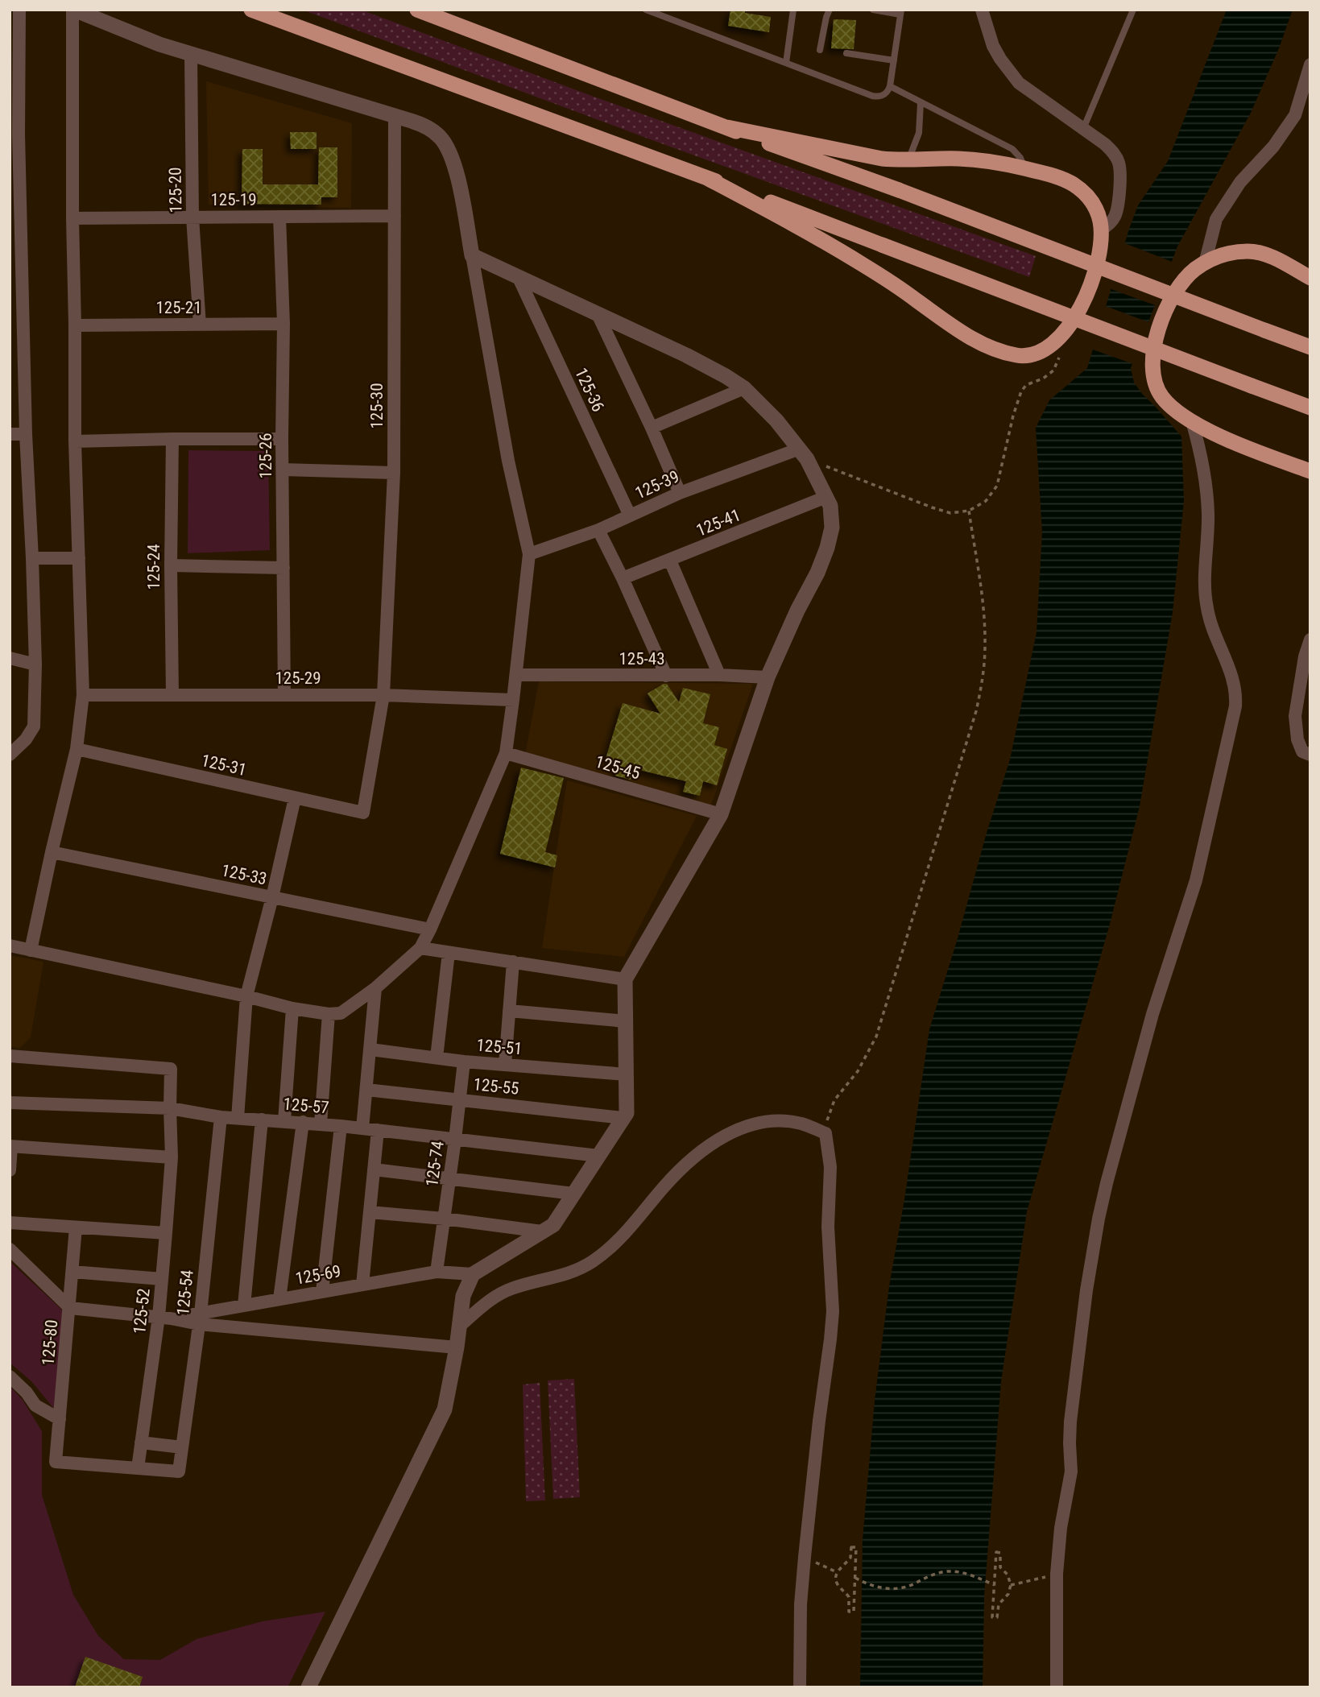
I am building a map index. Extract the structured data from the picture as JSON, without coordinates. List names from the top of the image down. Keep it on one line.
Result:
{"streets":{"street":["125-20","125-19","125-21","125-36","125-30","125-26","125-39","125-41","125-24","125-43","125-29","125-31","125-45","125-33","125-51","125-55","125-57","125-74","125-69","125-54","125-52","125-80"]},"crossings":[["125-20","125-19"],["125-20","125-21"],["125-19","125-30"],["125-19","125-26"],["125-21","125-26"],["125-36","125-39"],["125-30","125-29"],["125-30","125-31"],["125-26","125-29"],["125-24","125-29"],["125-51","125-74"],["125-55","125-74"],["125-57","125-74"],["125-57","125-54"],["125-57","125-52"],["125-74","125-69"],["125-69","125-54"],["125-69","125-52"],["125-69","125-80"],["125-54","125-52"],["125-54","125-80"],["125-52","125-80"]]}
